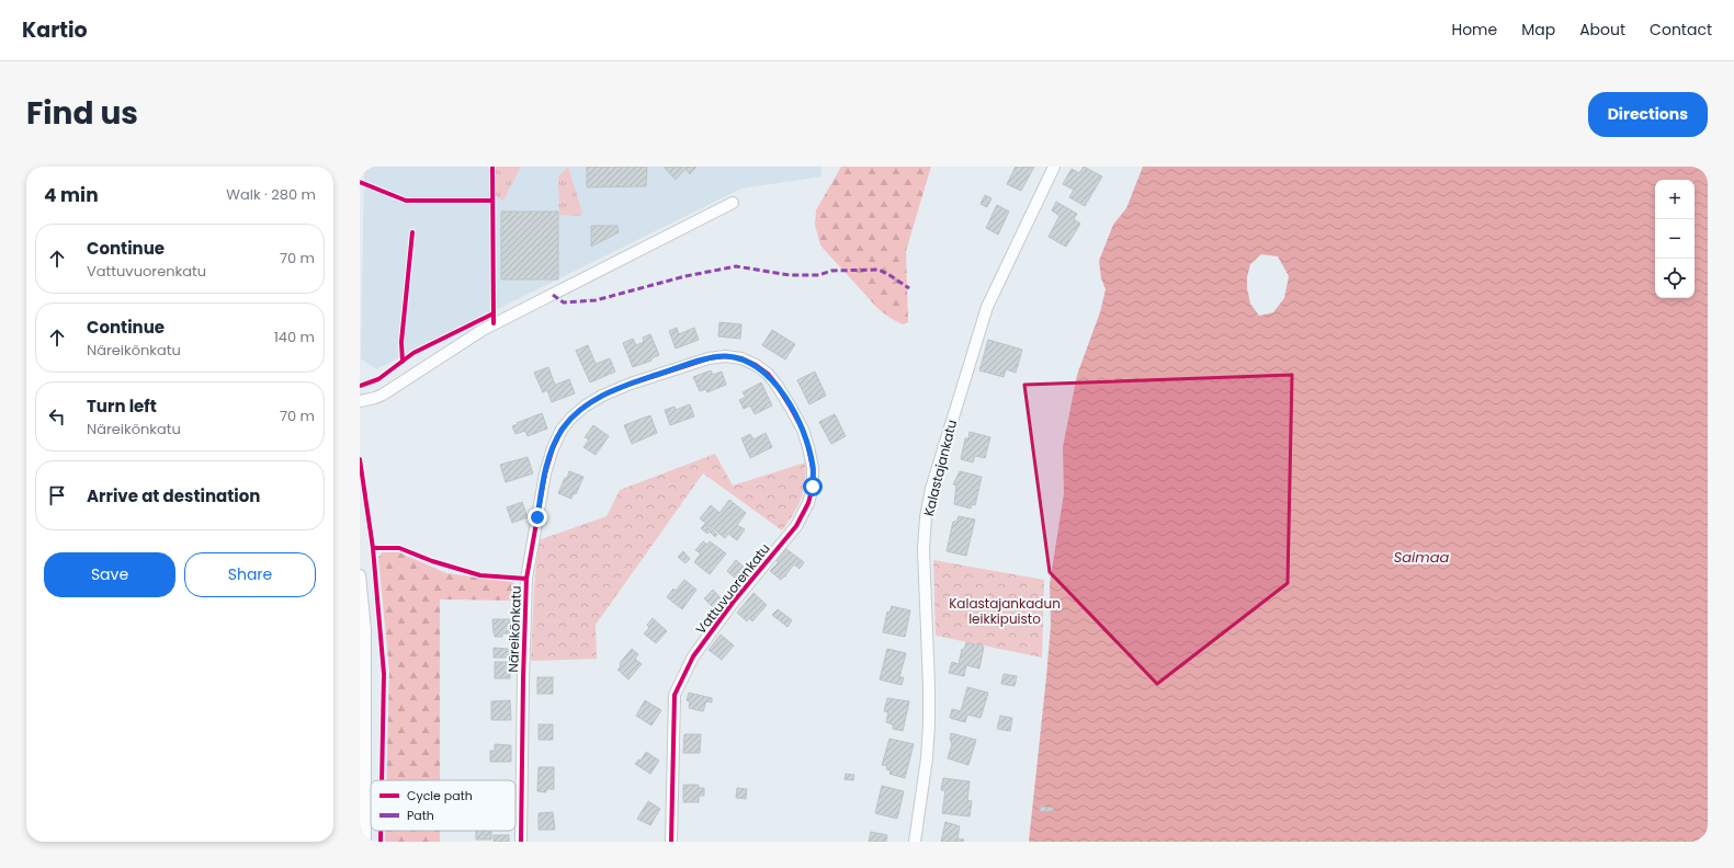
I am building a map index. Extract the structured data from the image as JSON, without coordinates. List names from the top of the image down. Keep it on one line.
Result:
{"streets":{"street":["Kalastajankatu","Vattuvuorenkatu","Näreikönkatu"]},"crossings":[["Vattuvuorenkatu","Näreikönkatu"]],"water":["Saimaa"],"parks":["Kalastajankadun leikkipuisto"],"legend":["Cycle path","Path"],"page":{"header":"Kartio","nav":["Home","Map","About","Contact"],"title":"Find us","buttons":["Directions",["Save","Share"]],"heading":["4 min","Walk · 280 m"],"map_buttons":["+","−"],"list":[["Continue","Vattuvuorenkatu","70 m"],["Continue","Näreikönkatu","140 m"],["Turn left","Näreikönkatu","70 m"],"Arrive at destination"]}}
